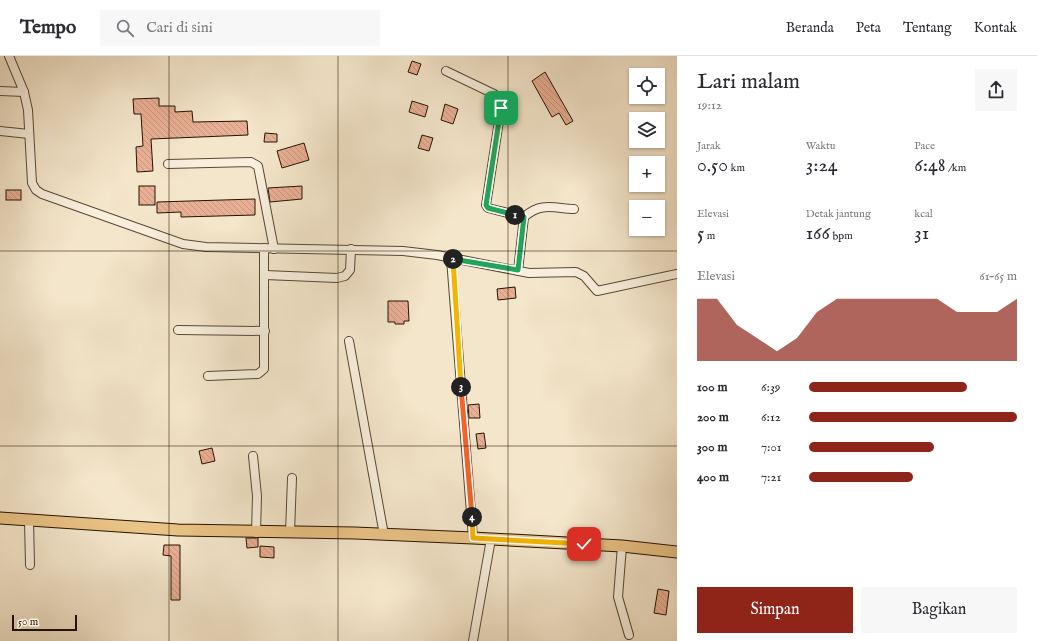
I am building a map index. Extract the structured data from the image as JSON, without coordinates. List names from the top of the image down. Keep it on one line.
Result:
{"scale_bar":"50 m","page":{"header":"Tempo","search":"Cari di sini","nav":["Beranda","Peta","Tentang","Kontak"],"heading":["Lari malam","19:12"],"map_buttons":["+","−"],"stats":[["Jarak","0.50 km"],["Waktu","3:24"],["Pace","6:48 /km"],["Elevasi","5 m"],["Detak jantung","166 bpm"],["kcal","31"]],"pins":["1","2","3","4"],"chart":["Elevasi","61–65 m"],"list":[{"name":"100 m","note":"6:39"},{"name":"200 m","note":"6:12"},{"name":"300 m","note":"7:01"},{"name":"400 m","note":"7:21"}],"buttons":["Simpan","Bagikan"],"scale":"50 m"}}
